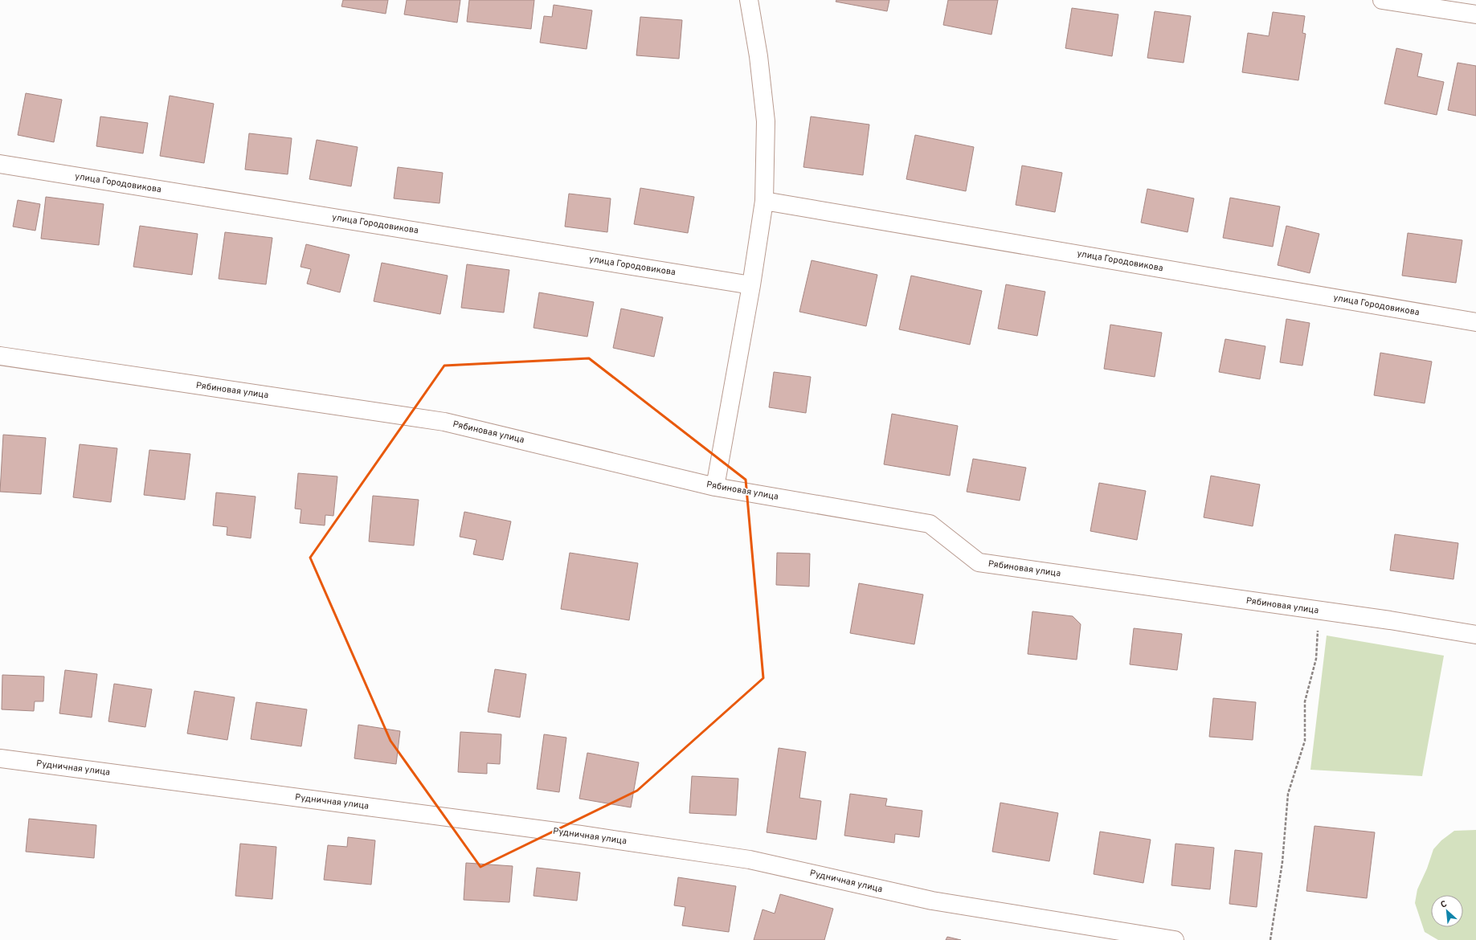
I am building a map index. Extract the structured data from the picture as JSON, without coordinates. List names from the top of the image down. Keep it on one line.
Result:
{"streets":{"street":["улица Городовикова","Рябиновая улица","Рудничная улица"]},"north":"top left"}
